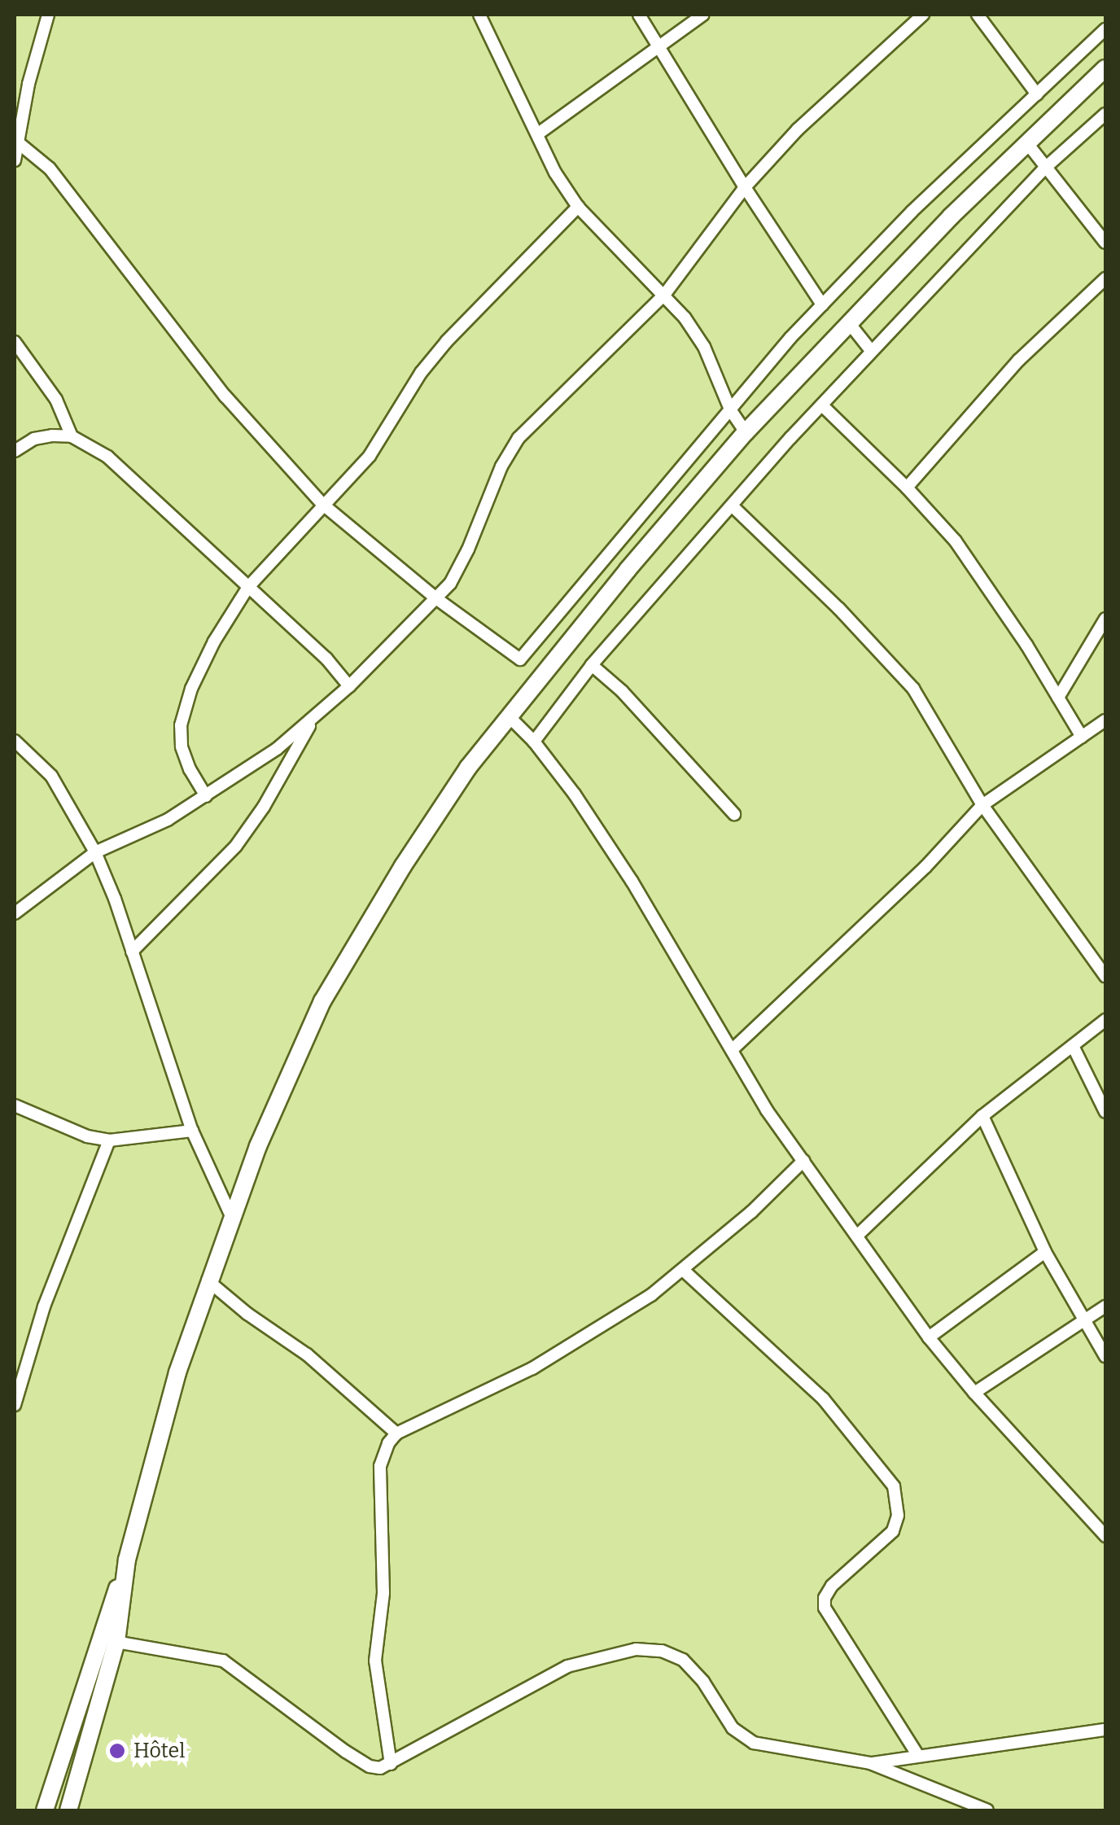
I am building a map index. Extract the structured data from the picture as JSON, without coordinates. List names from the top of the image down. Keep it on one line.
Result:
{"places":["Hôtel"]}
